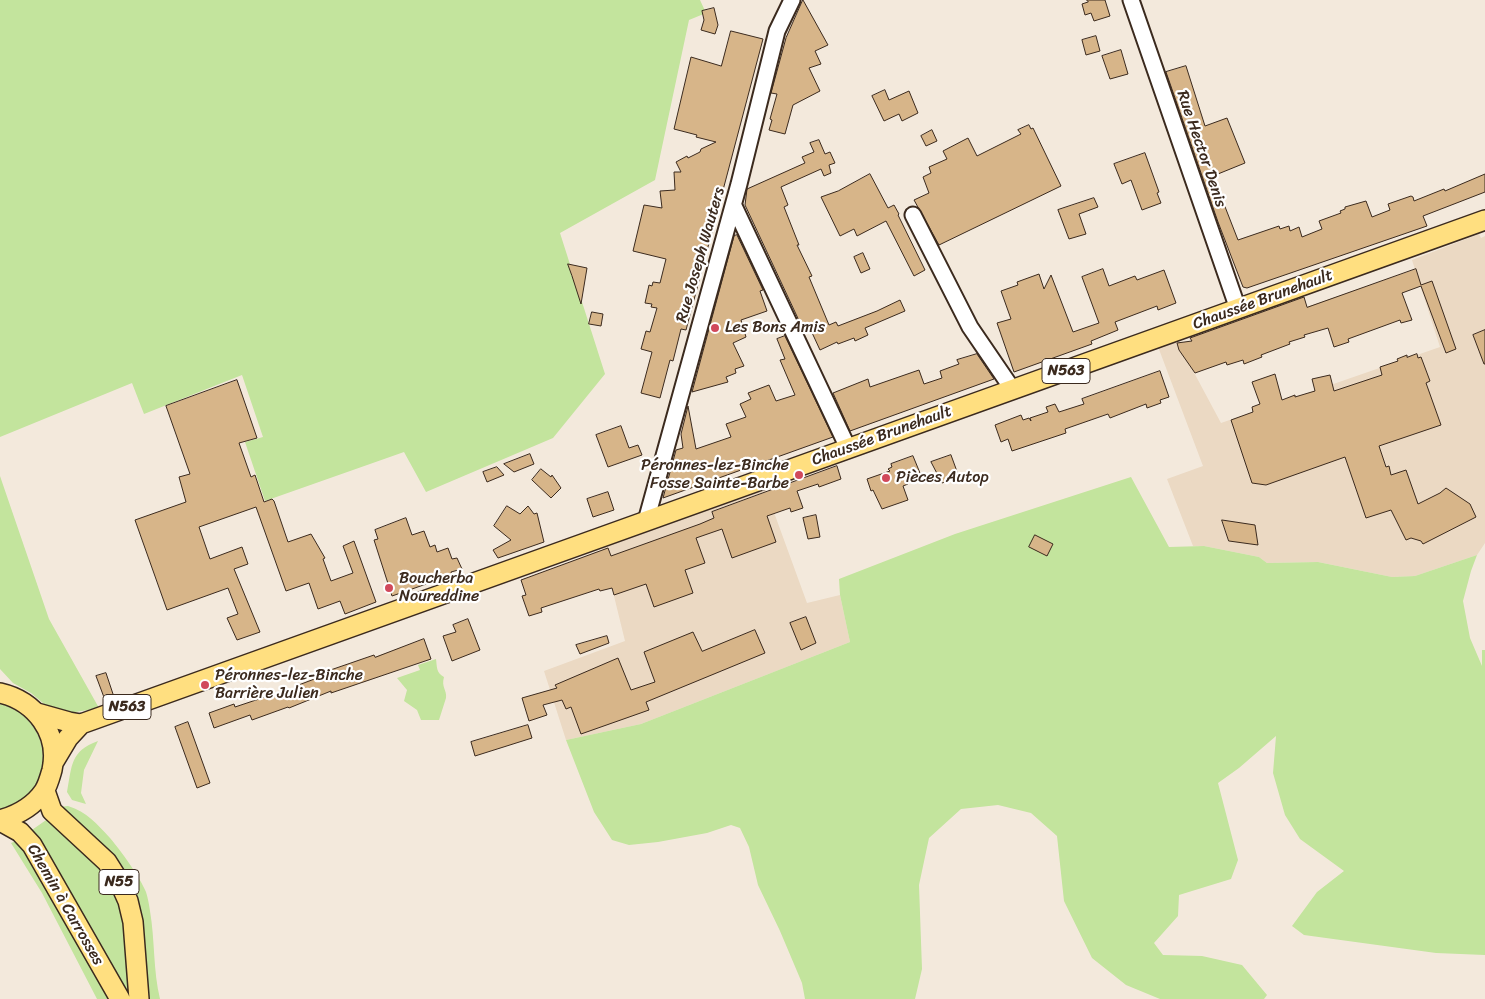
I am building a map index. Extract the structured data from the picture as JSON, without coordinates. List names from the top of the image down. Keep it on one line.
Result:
{"streets":{"main road":["Chaussée Brunehault","N563","N55","Chemin à Carrosses"],"street":["Rue Hector Denis","Rue Joseph Wauters"]},"crossings":[["Rue Hector Denis","Chaussée Brunehault"],["Rue Joseph Wauters","Chaussée Brunehault"],["Chaussée Brunehault","N563"]],"places":["Les Bons Amis","Péronnes-lez-Binche Fosse Sainte-Barbe","Pièces Autop","Boucherba Noureddine","Péronnes-lez-Binche Barrière Julien"]}
